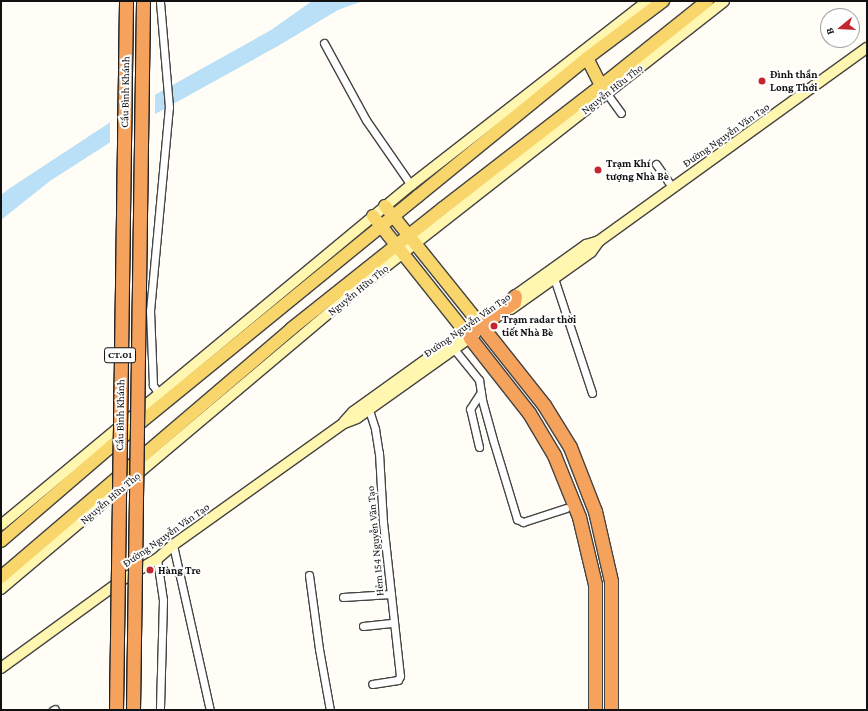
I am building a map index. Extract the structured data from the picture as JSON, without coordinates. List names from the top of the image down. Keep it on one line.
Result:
{"streets":{"highway":["Cầu Bình Khánh","CT.01"],"main road":["Nguyễn Hữu Thọ","Đường Nguyễn Văn Tạo"],"street":["Hẻm 154 Nguyễn Văn Tạo"]},"crossings":[["Đường Nguyễn Văn Tạo","Hẻm 154 Nguyễn Văn Tạo"]],"places":["Đình thần Long Thới","Trạm Khí tượng Nhà Bè","Trạm radar thời tiết Nhà Bè","Hàng Tre"],"north":"left"}
